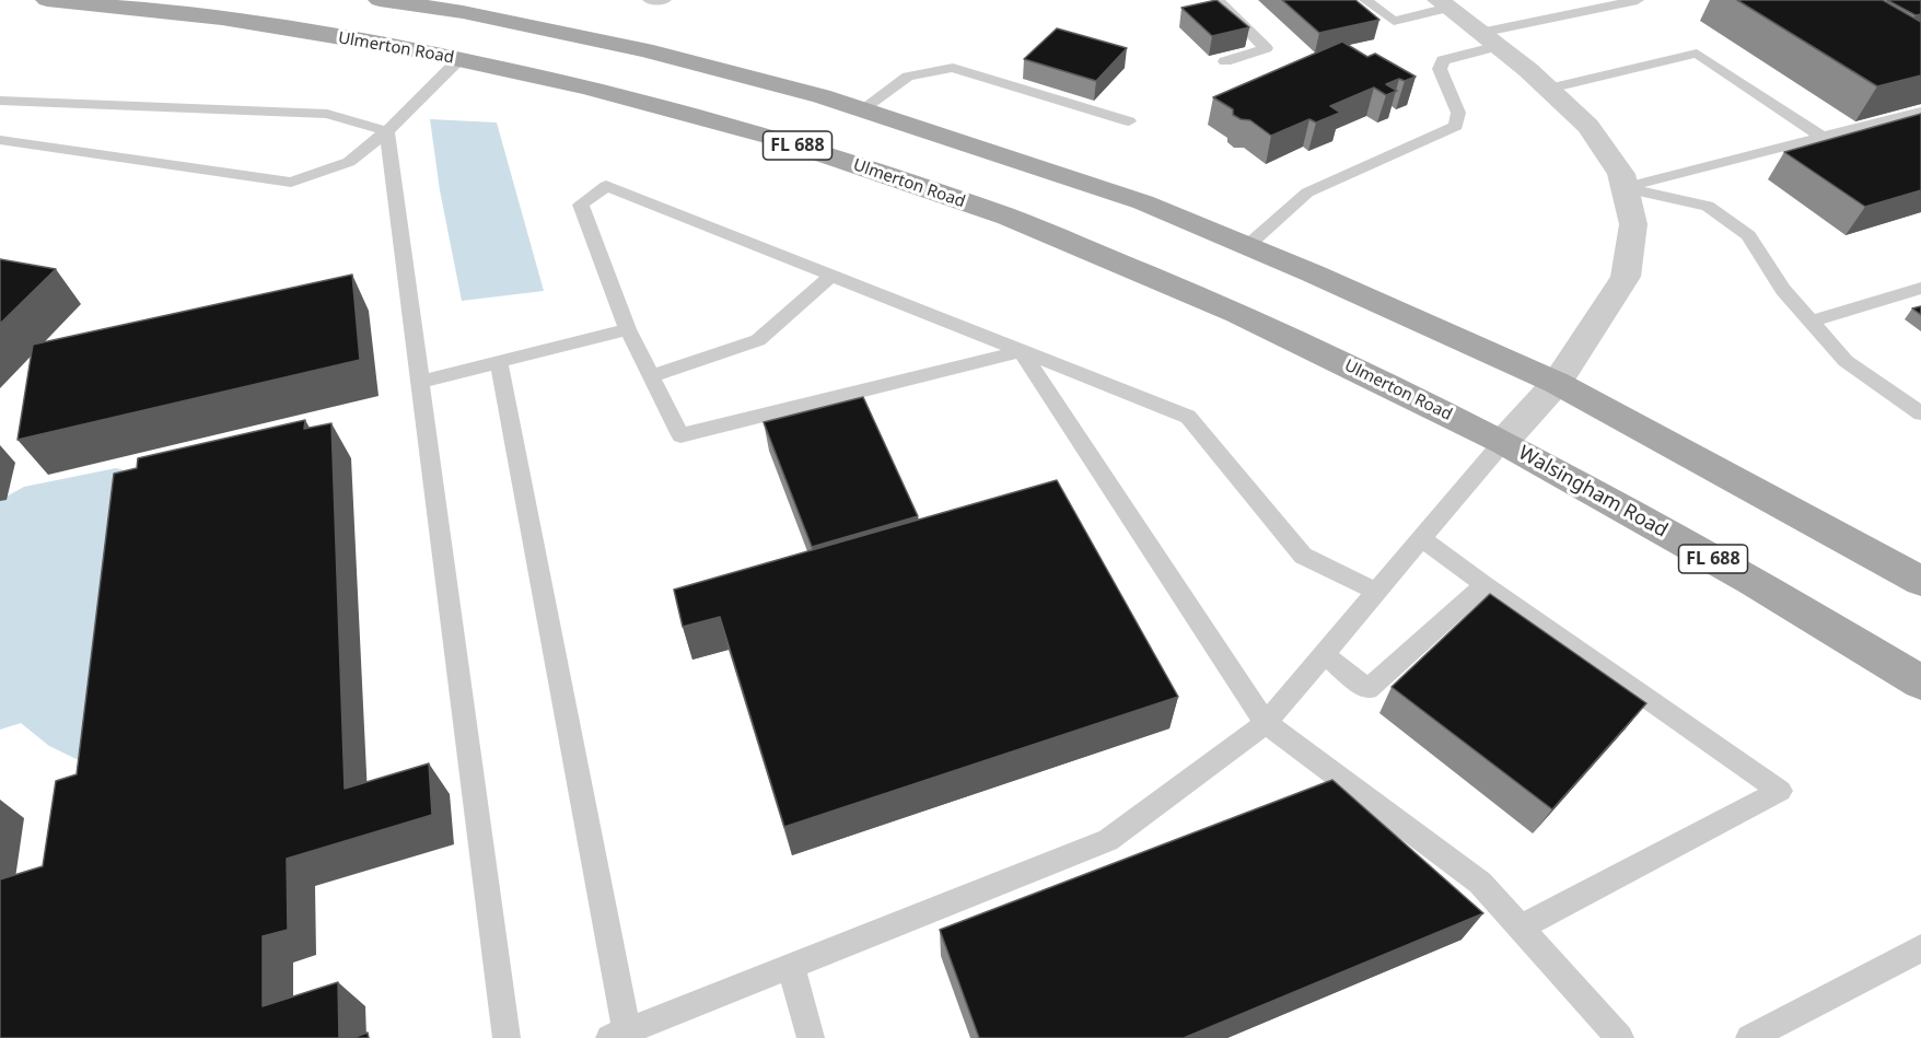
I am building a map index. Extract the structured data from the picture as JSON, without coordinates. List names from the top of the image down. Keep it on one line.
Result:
{"streets":{"main road":["Ulmerton Road","FL 688","Walsingham Road"]},"crossings":[["Ulmerton Road","Walsingham Road"]]}
